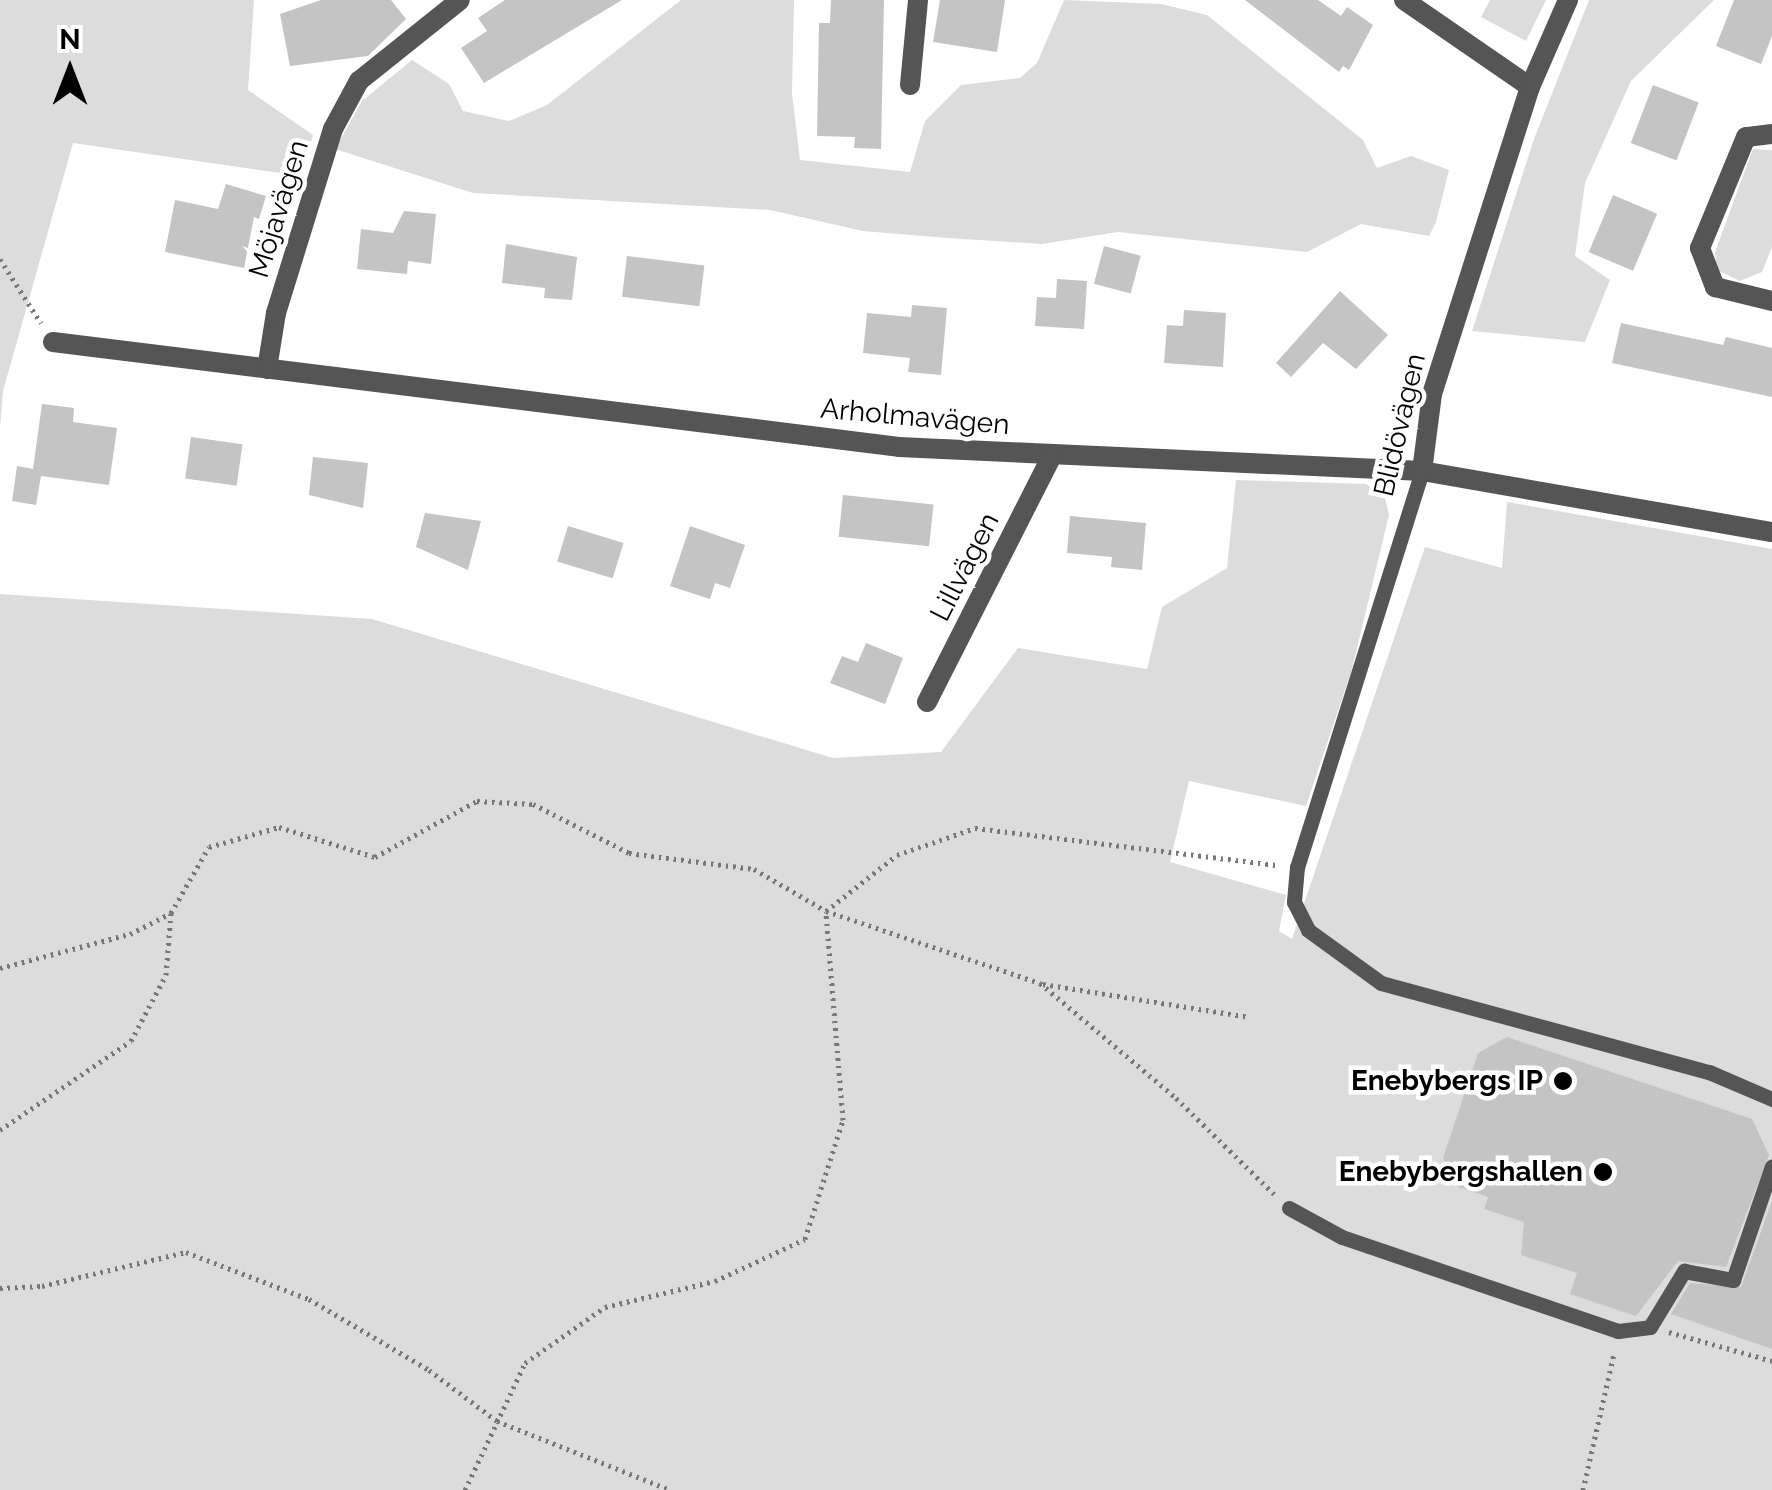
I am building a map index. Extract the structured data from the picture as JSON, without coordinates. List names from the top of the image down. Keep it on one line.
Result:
{"streets":{"street":["Möjavägen","Arholmavägen","Blidövägen","Lillvägen"]},"crossings":[["Möjavägen","Arholmavägen"],["Arholmavägen","Blidövägen"],["Arholmavägen","Lillvägen"]],"places":["Enebybergs IP","Enebybergshallen"],"north":"top"}
